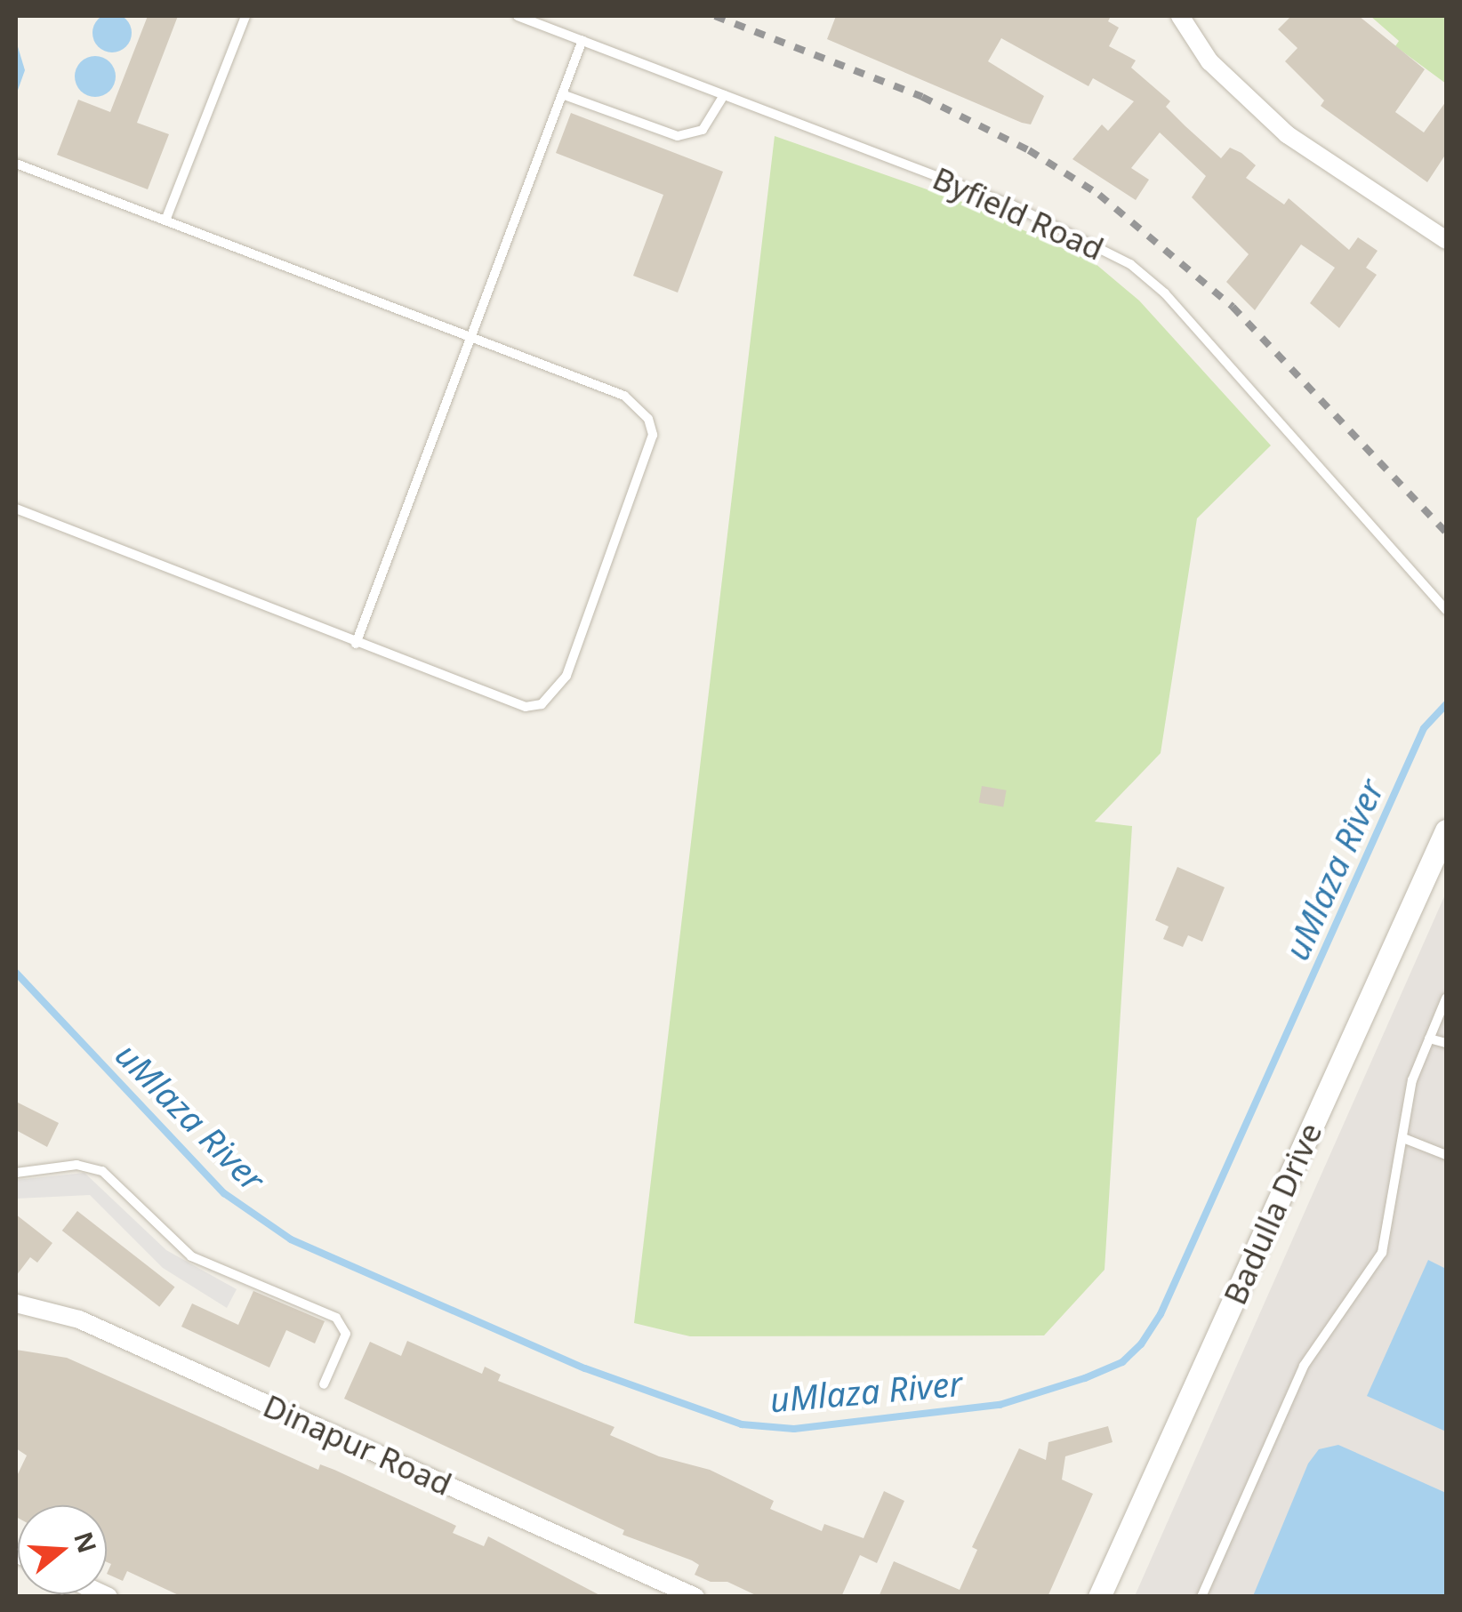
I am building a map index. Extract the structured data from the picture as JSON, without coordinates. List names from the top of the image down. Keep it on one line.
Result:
{"streets":{"street":["Badulla Drive","Dinapur Road"],"lane":["Byfield Road"]},"water":["uMlaza River"],"north":"right"}
